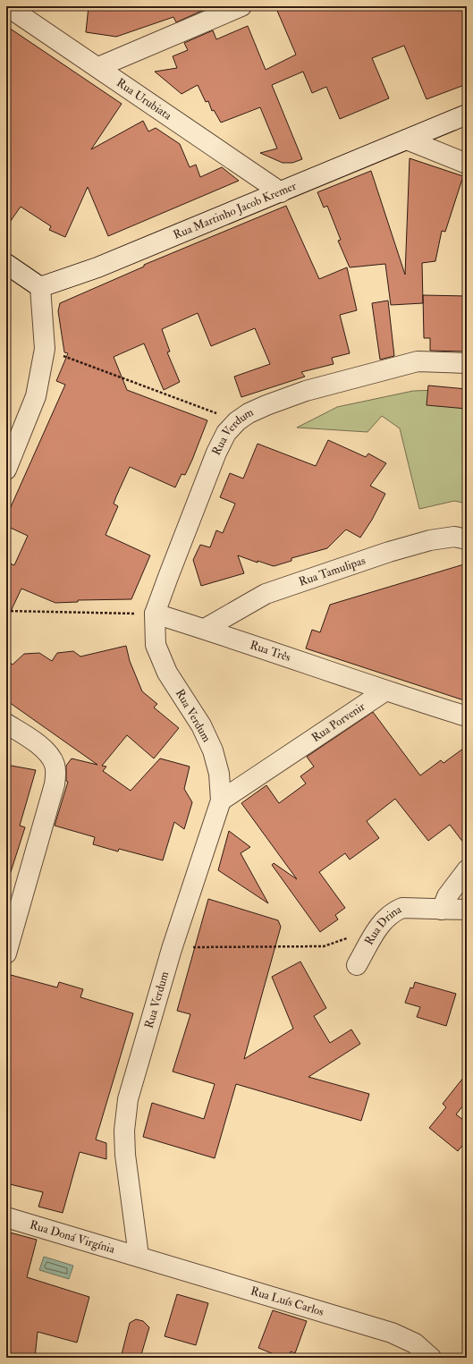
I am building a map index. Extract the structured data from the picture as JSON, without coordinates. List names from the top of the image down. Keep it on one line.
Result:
{"streets":{"street":["Rua Urubiata","Rua Martinho Jacob Kremer","Rua Verdum","Rua Tamulipas","Rua Três","Rua Porvenir","Rua Drina","Rua Doná Virgínia","Rua Luís Carlos"]},"crossings":[["Rua Urubiata","Rua Martinho Jacob Kremer"],["Rua Verdum","Rua Três"],["Rua Verdum","Rua Porvenir"],["Rua Verdum","Rua Doná Virgínia"],["Rua Verdum","Rua Luís Carlos"],["Rua Tamulipas","Rua Três"],["Rua Três","Rua Porvenir"],["Rua Doná Virgínia","Rua Luís Carlos"]]}
